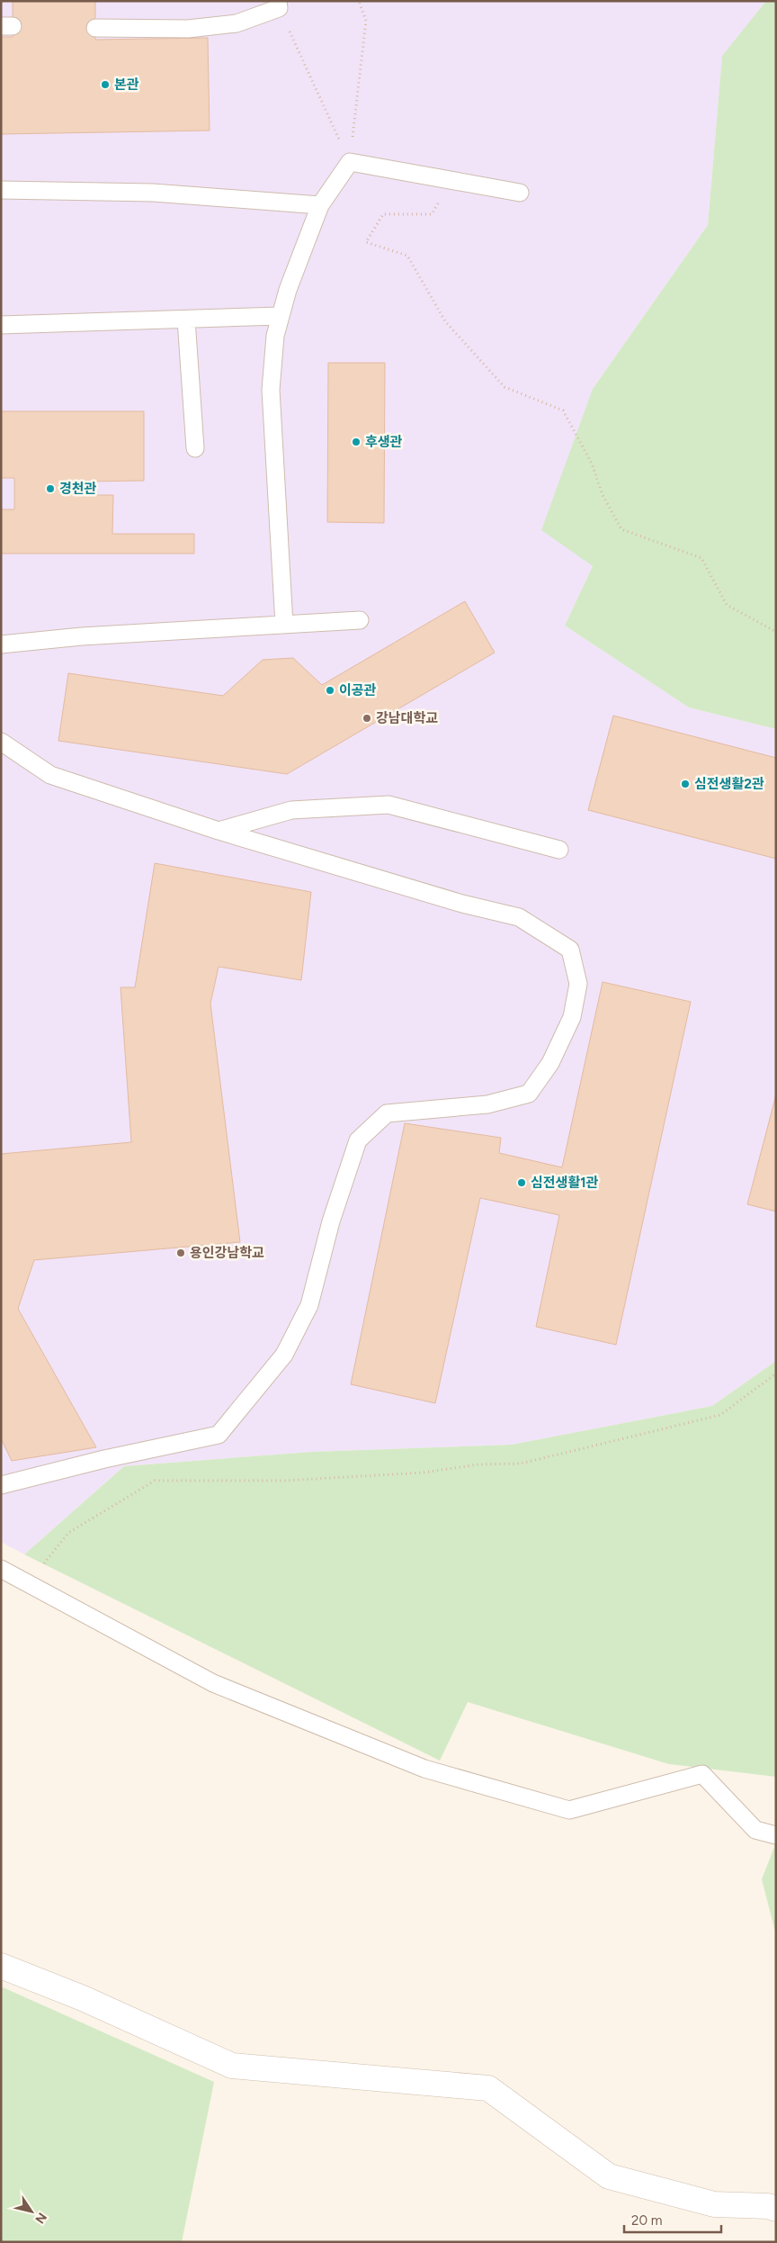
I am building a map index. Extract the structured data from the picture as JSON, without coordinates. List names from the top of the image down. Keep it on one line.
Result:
{"places":["본관","후생관","경천관","이공관","강남대학교","심전생활2관","심전생활1관","용인강남학교"],"scale_bar":"20 m","north":"bottom right"}
